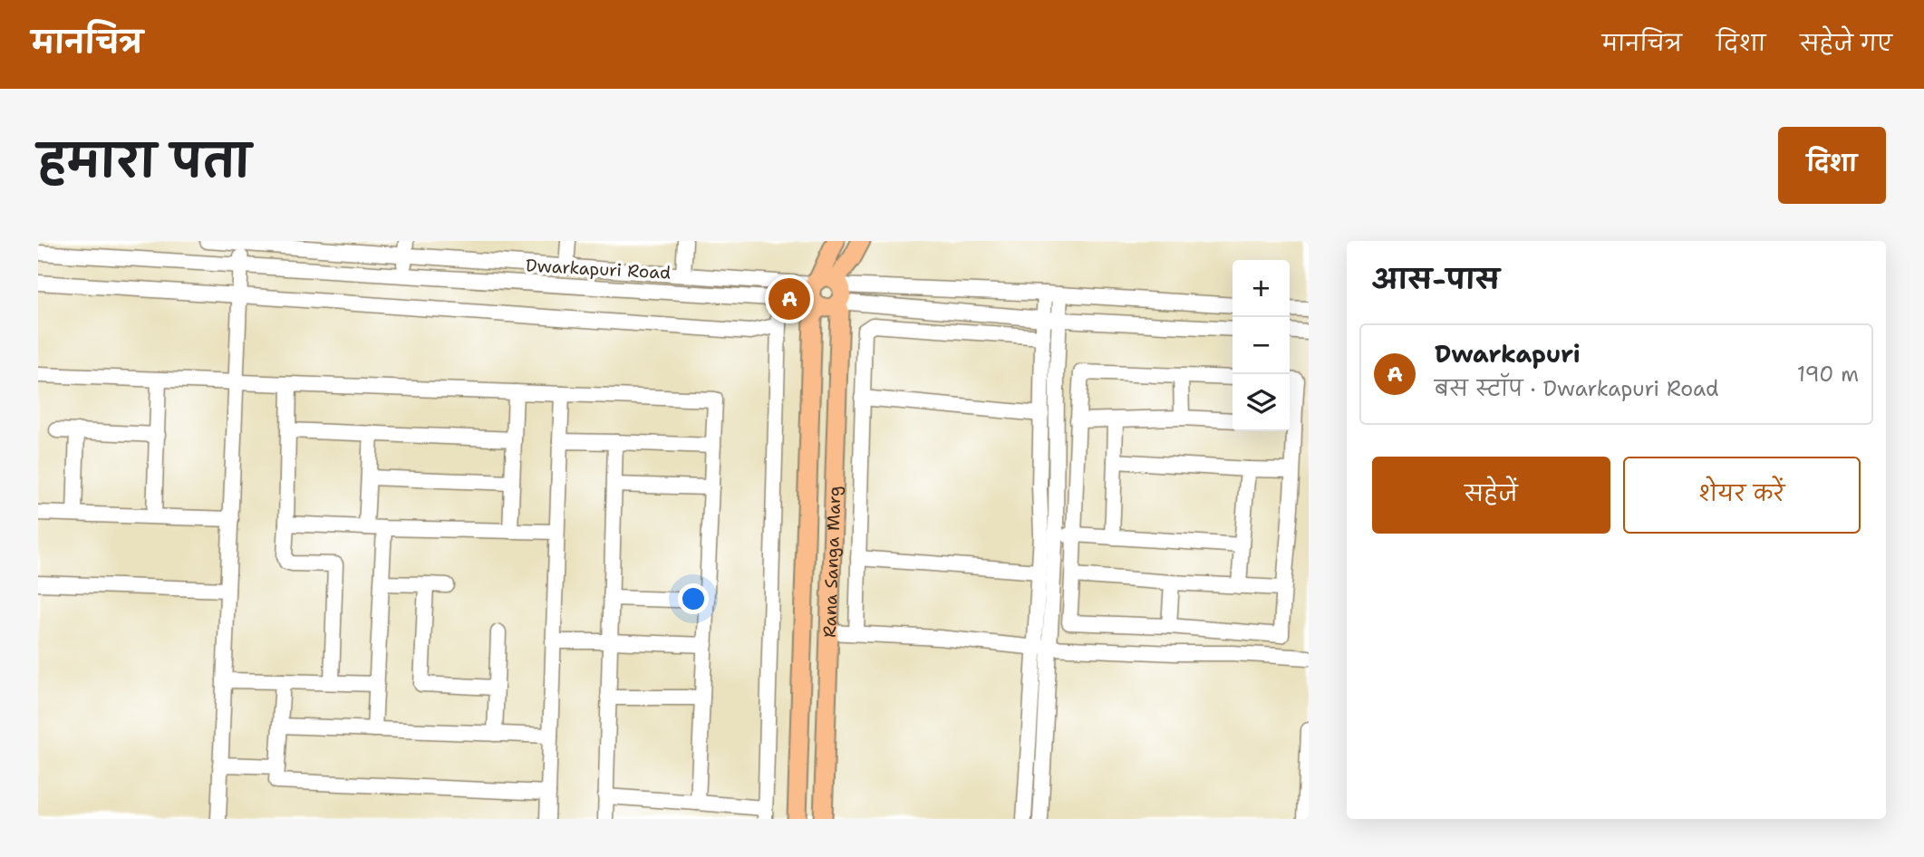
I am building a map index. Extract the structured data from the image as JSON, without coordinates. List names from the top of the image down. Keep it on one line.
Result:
{"streets":{"main road":["Rana Sanga Marg"],"street":["Dwarkapuri Road"]},"crossings":[["Dwarkapuri Road","Rana Sanga Marg"]],"page":{"header":"मानचित्र","nav":["मानचित्र","दिशा","सहेजे गए"],"title":"हमारा पता","buttons":["दिशा",["सहेजें","शेयर करें"]],"heading":"आस-पास","map_buttons":["+","−"],"pins":"A","list":[{"mark":"A","name":"Dwarkapuri","note":"बस स्टॉप · Dwarkapuri Road","value":"190 m"}]}}
